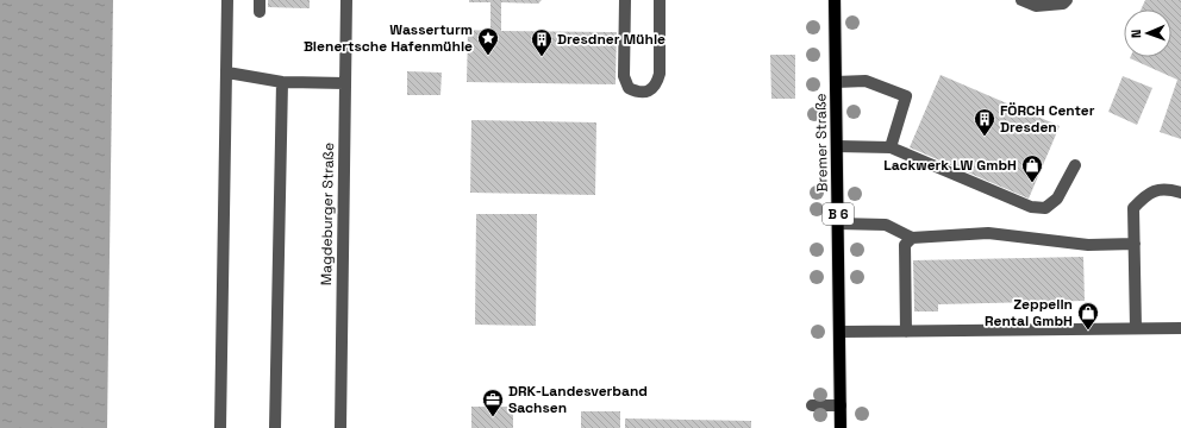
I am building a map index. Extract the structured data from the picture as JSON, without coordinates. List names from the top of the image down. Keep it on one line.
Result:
{"streets":{"main road":["Bremer Straße","B 6"],"street":["Magdeburger Straße"]},"places":{"place":["Wasserturm Bienertsche Hafenmühle"],"building":["Dresdner Mühle","FÖRCH Center Dresden"],"shop":["Lackwerk LW GmbH","Zeppelin Rental GmbH"],"office":["DRK-Landesverband Sachsen"]},"north":"left"}
